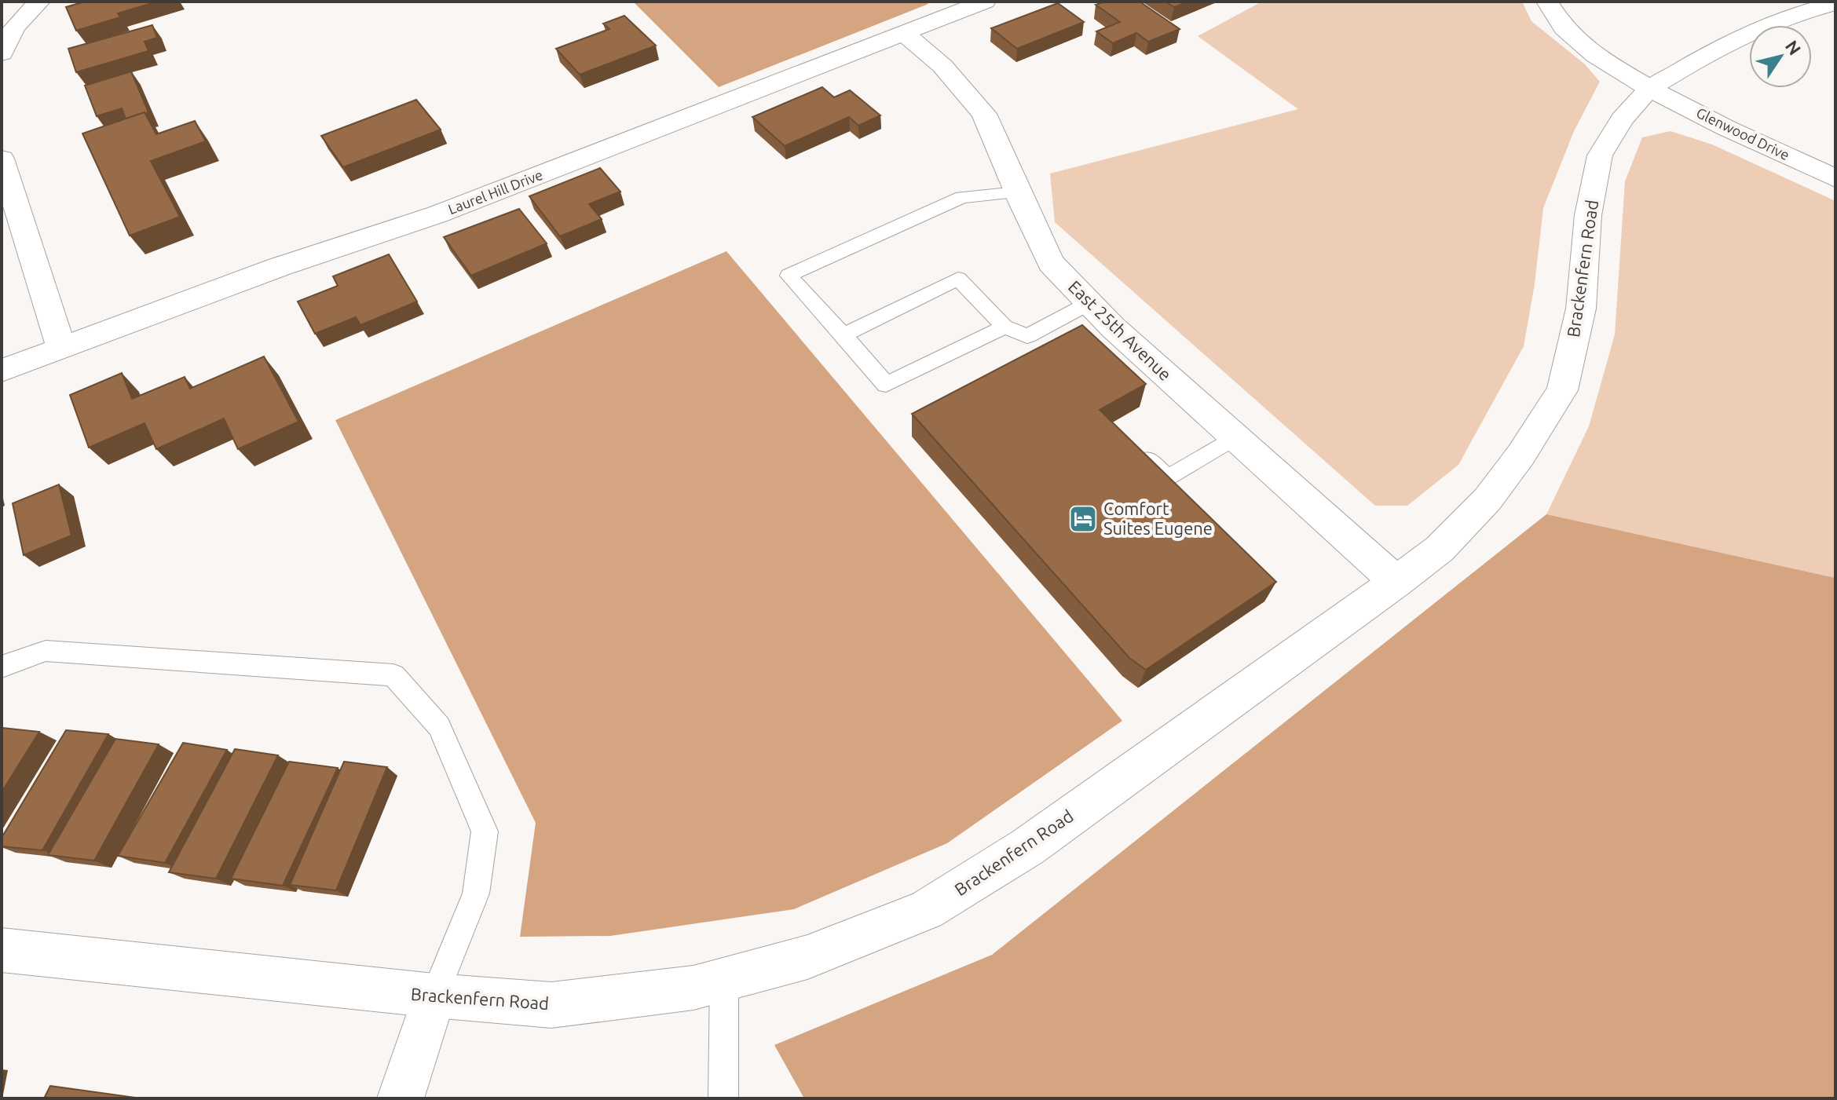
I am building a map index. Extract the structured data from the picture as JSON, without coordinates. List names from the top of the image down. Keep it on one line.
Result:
{"streets":{"street":["Glenwood Drive","Laurel Hill Drive","Brackenfern Road","East 25th Avenue"]},"crossings":[["Glenwood Drive","Brackenfern Road"],["Laurel Hill Drive","East 25th Avenue"],["Brackenfern Road","East 25th Avenue"]],"places":{"hotel":["Comfort Suites Eugene"]},"north":"top right"}
